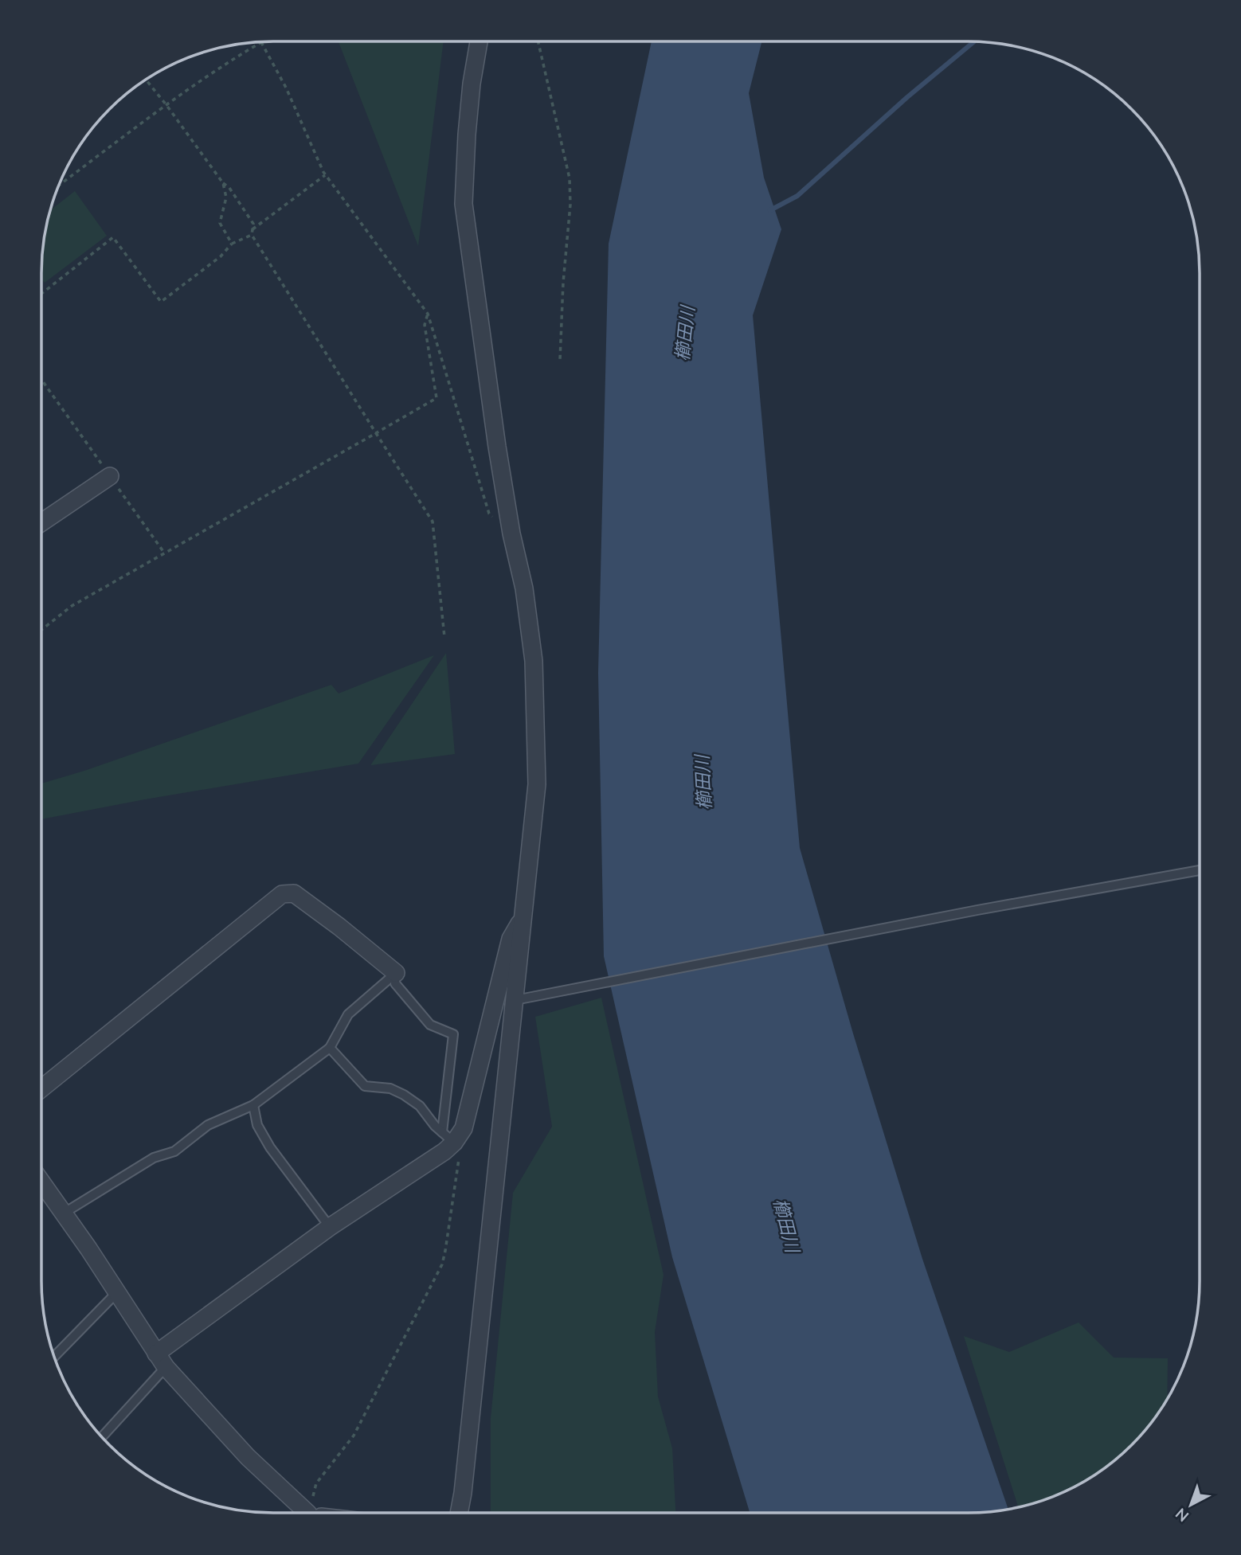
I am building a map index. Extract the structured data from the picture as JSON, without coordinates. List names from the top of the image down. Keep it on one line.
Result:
{"water":["櫛田川"],"north":"bottom left"}
